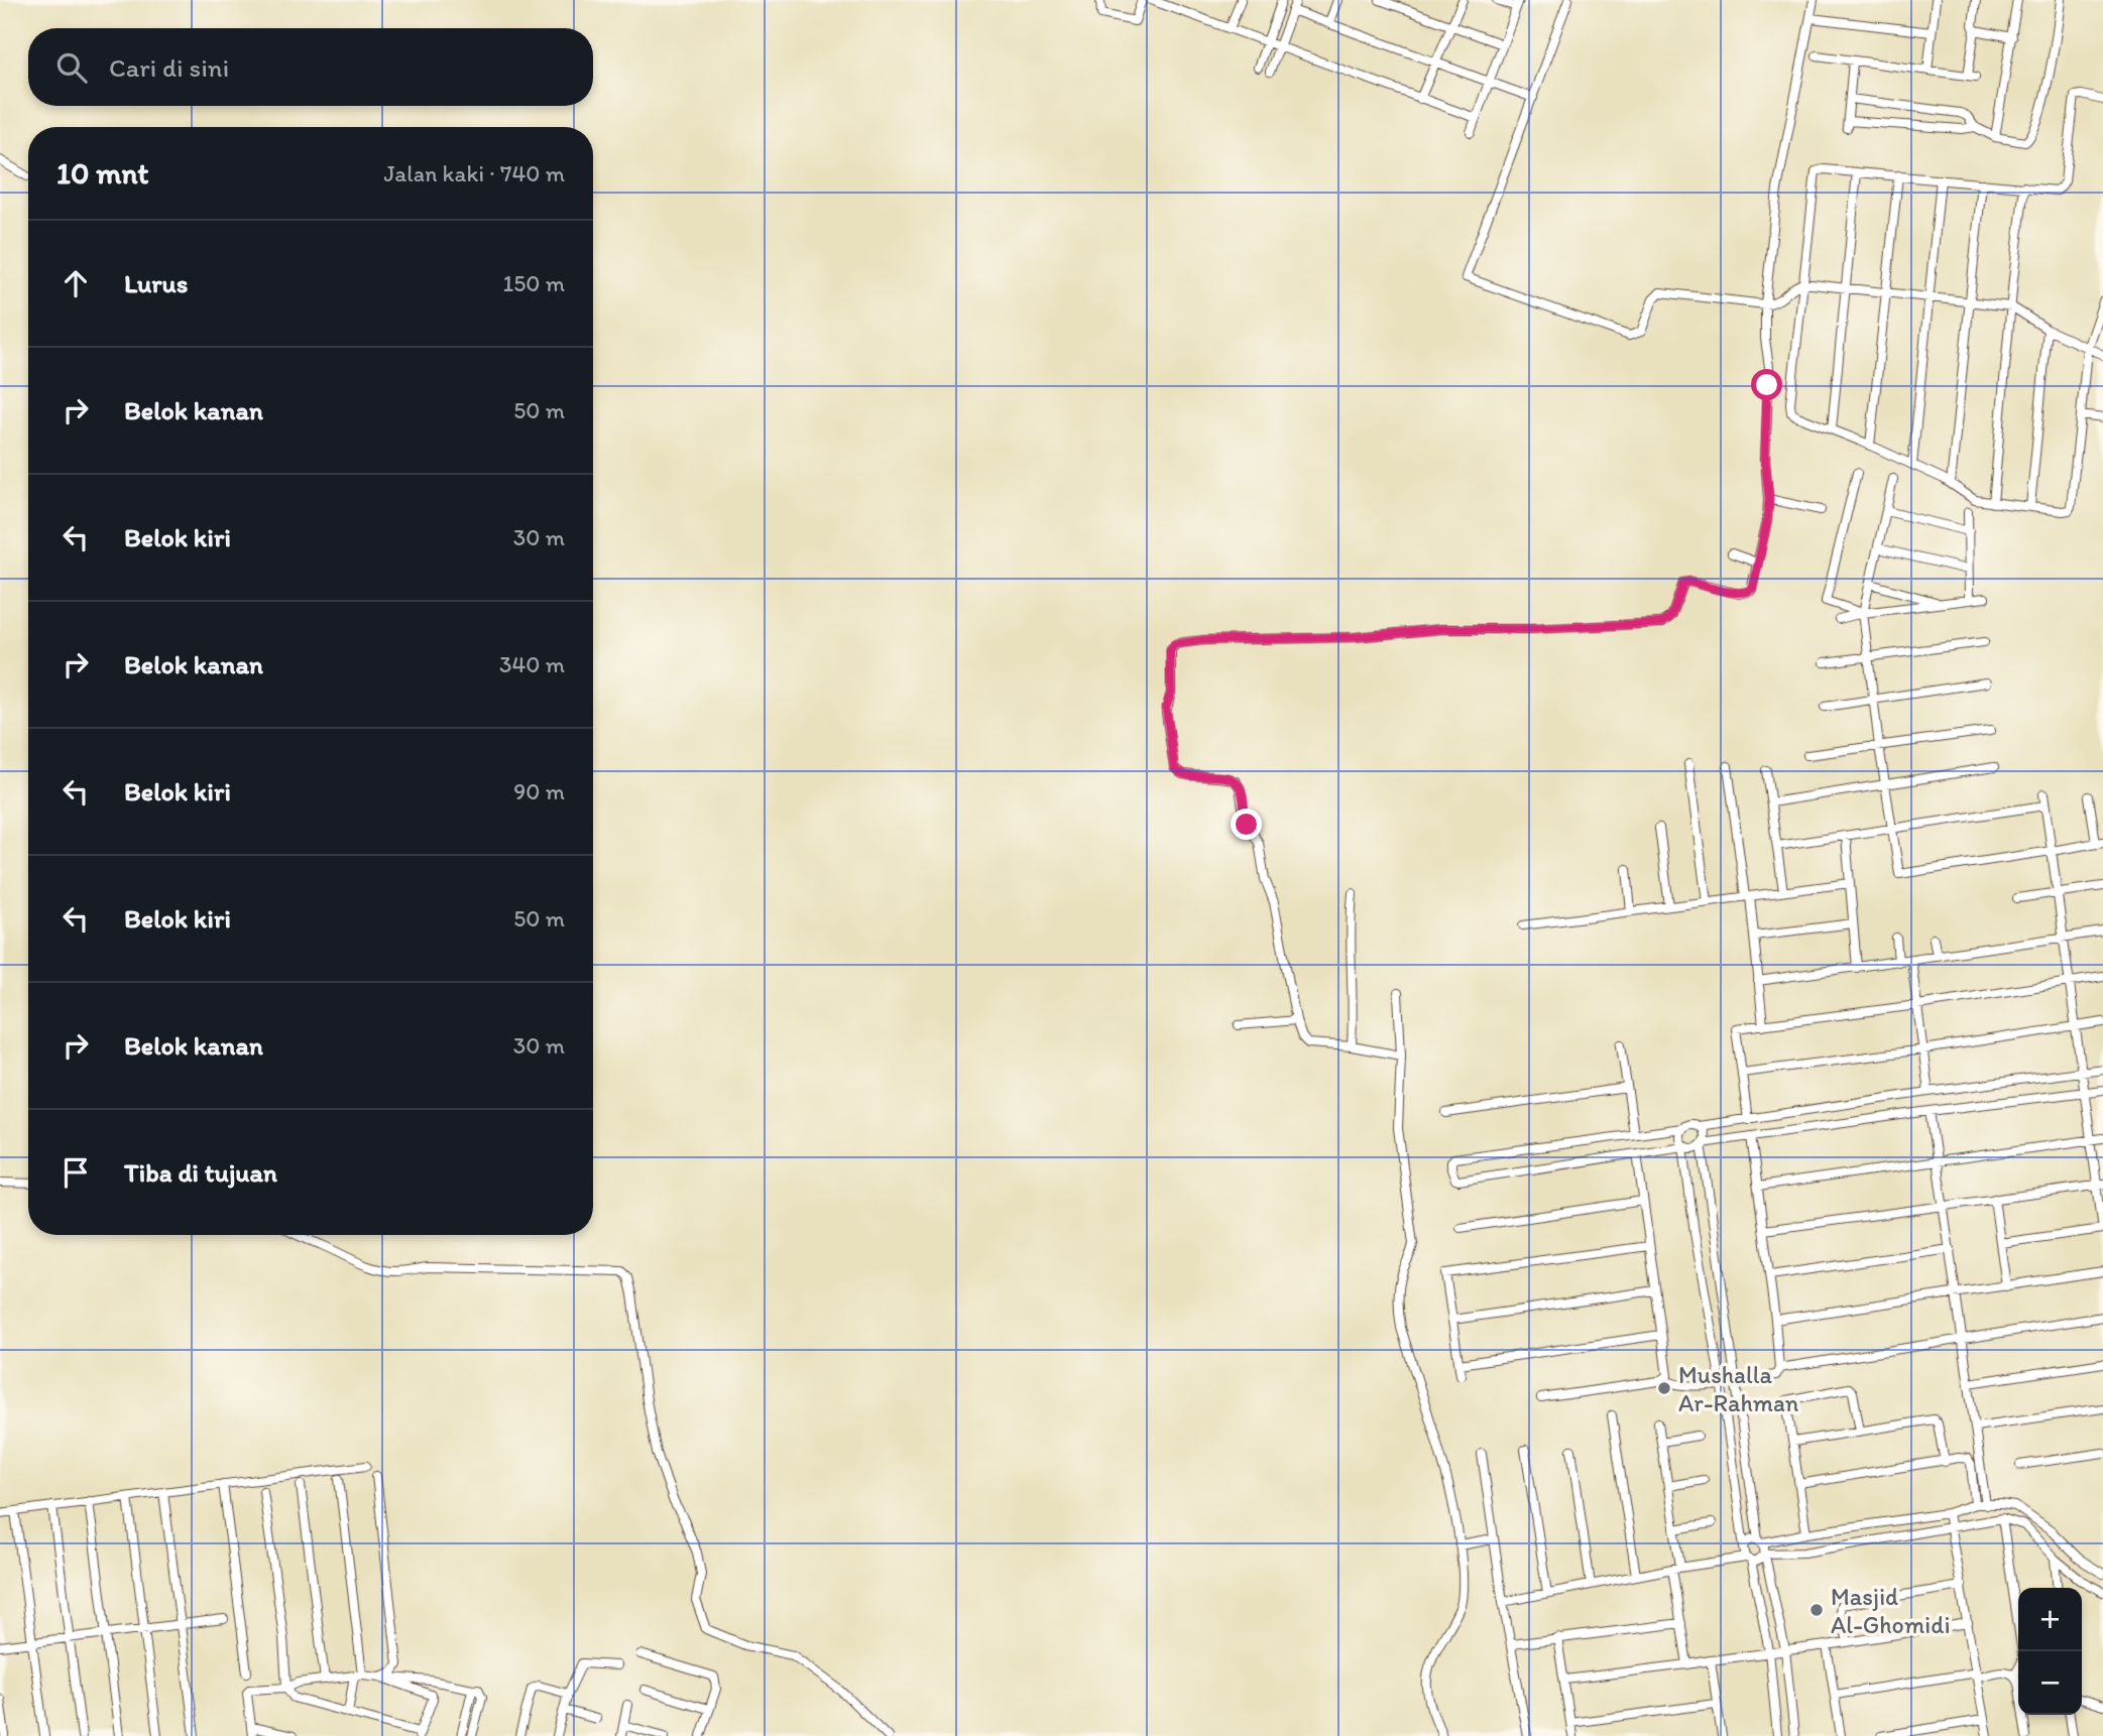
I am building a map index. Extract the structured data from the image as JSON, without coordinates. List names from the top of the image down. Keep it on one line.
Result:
{"places":["Mushalla Ar-Rahman","Masjid Al-Ghomidi"],"page":{"search":"Cari di sini","heading":["10 mnt","Jalan kaki · 740 m"],"list":[["Lurus","150 m"],["Belok kanan","50 m"],["Belok kiri","30 m"],["Belok kanan","340 m"],["Belok kiri","90 m"],["Belok kiri","50 m"],["Belok kanan","30 m"],"Tiba di tujuan"],"map_buttons":["+","−"]}}
